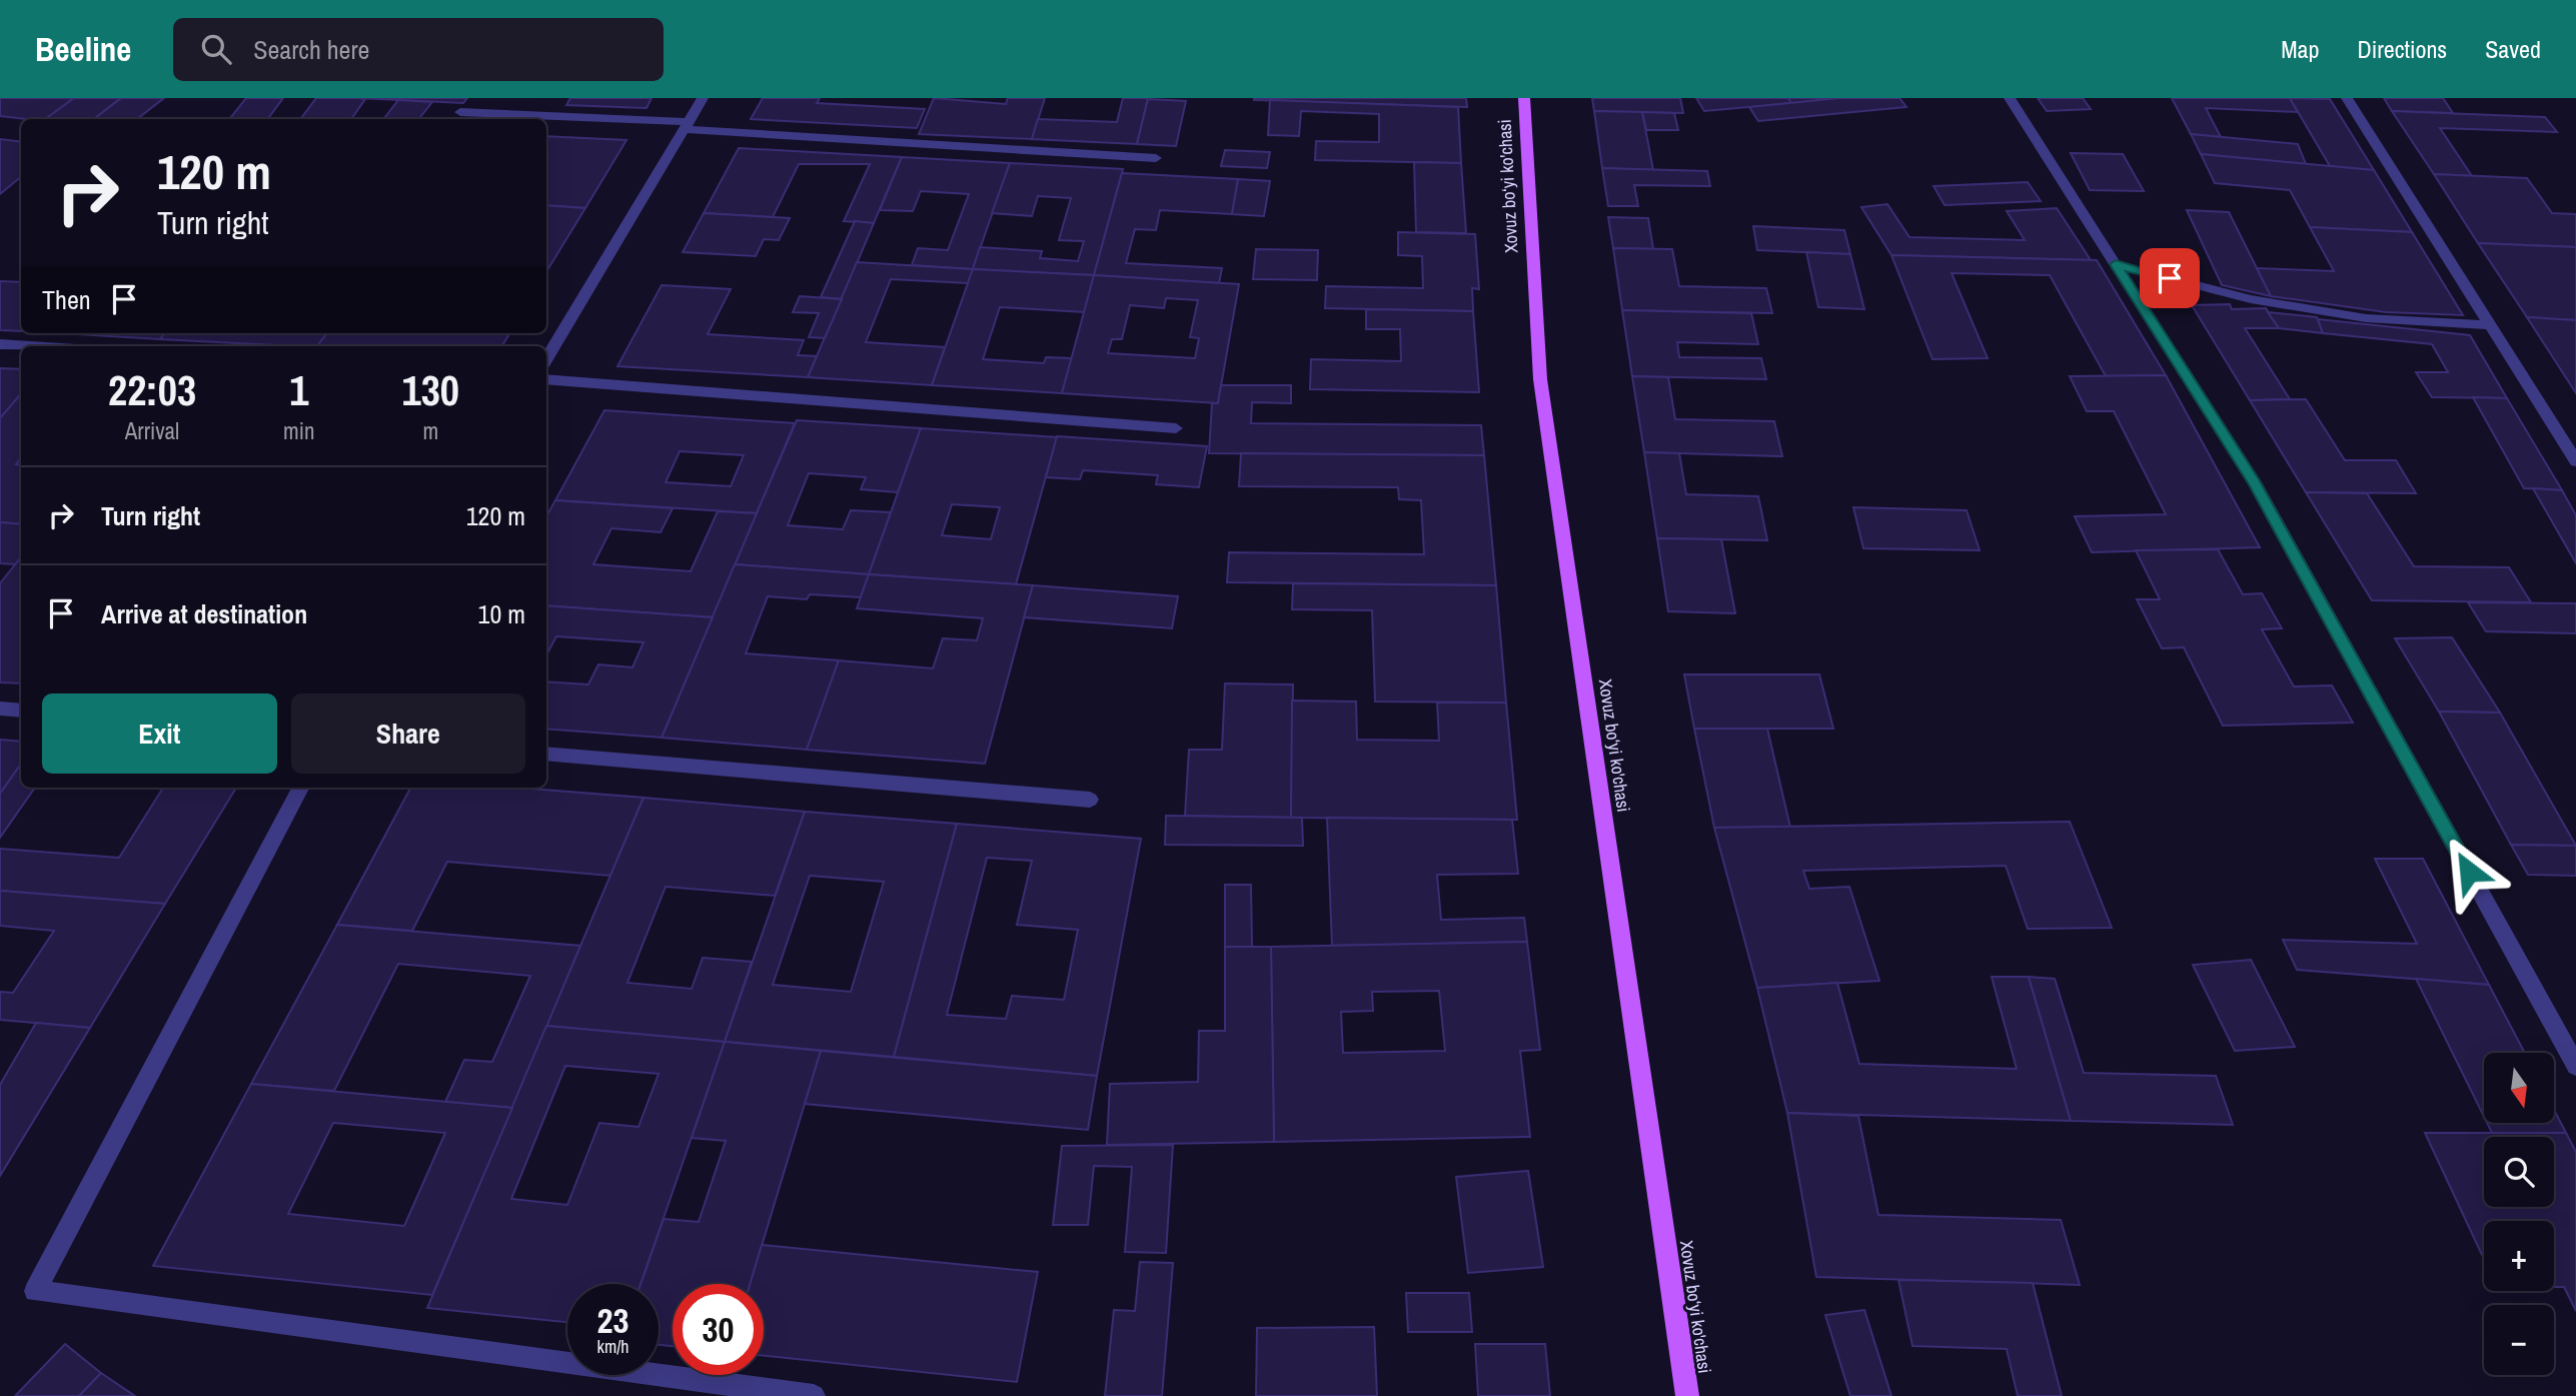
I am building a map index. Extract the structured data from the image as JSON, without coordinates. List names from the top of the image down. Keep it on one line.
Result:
{"streets":{"main road":["Xovuz bo‘yi ko'chasi"]},"north":"bottom","page":{"header":"Beeline","search":"Search here","nav":["Map","Directions","Saved"],"turn":["120 m","Turn right"],"then":"Then","eta":["22:03","Arrival","1","min","130","m"],"list":[{"name":"Turn right","value":"120 m"},{"name":"Arrive at destination","value":"10 m"}],"buttons":["Exit","Share"],"map_buttons":["+","−"],"speed":"23 km/h","limit":"30"}}
